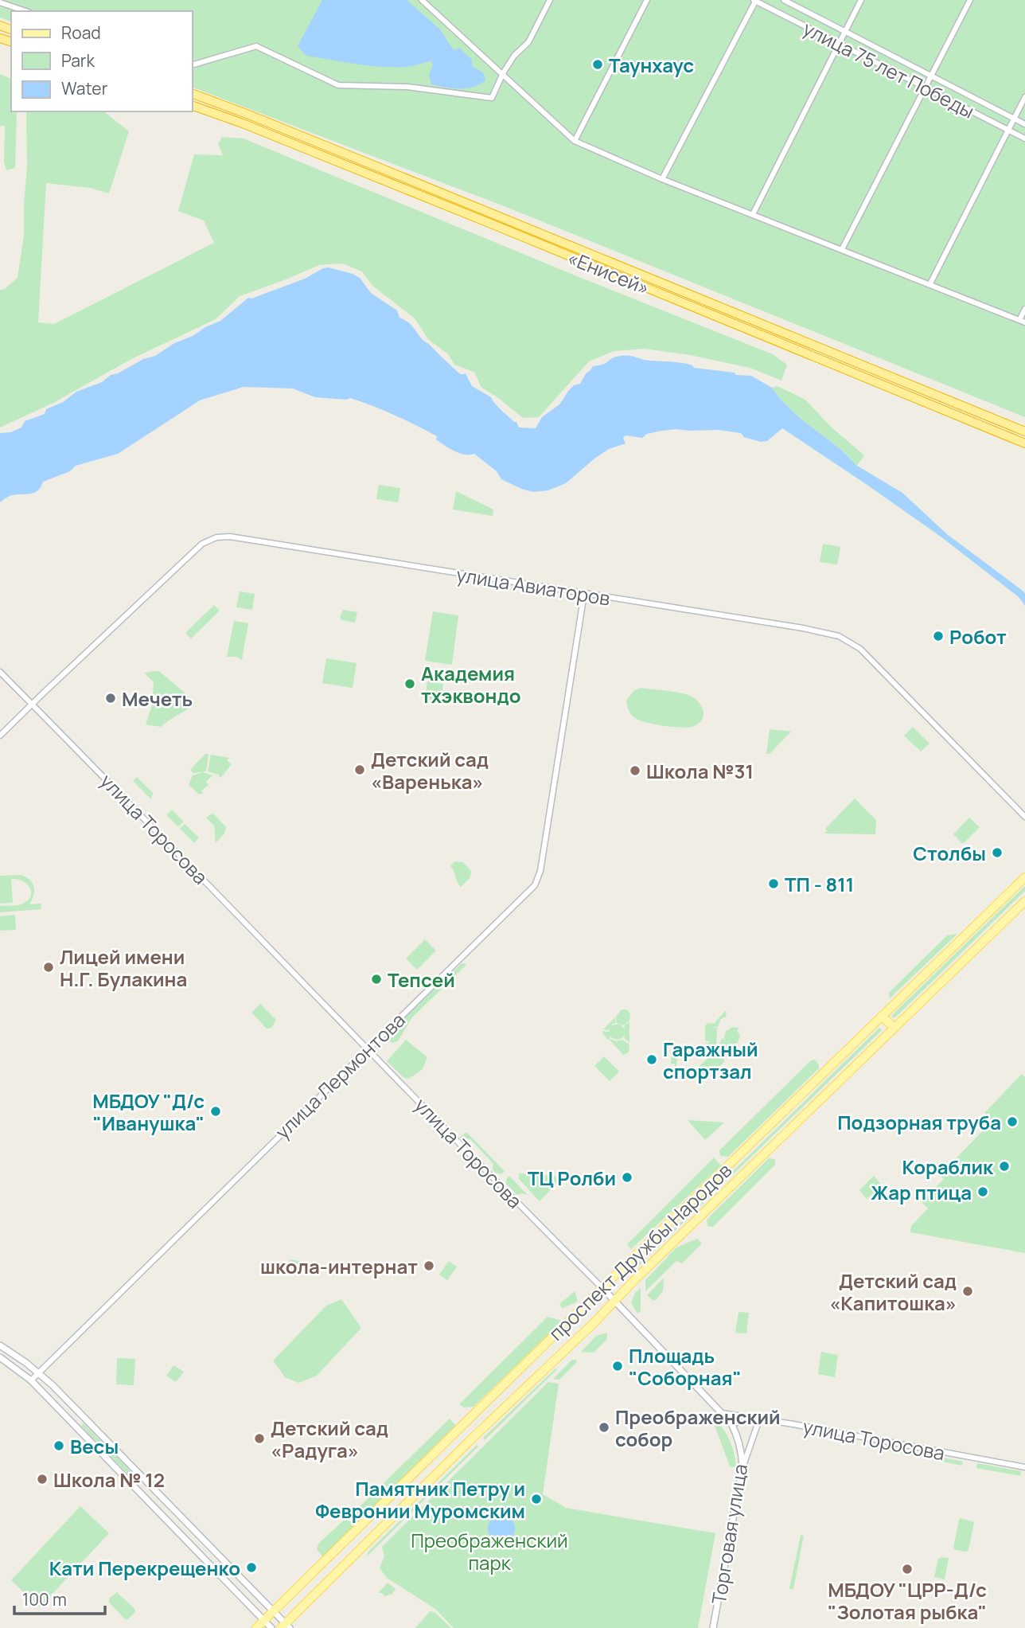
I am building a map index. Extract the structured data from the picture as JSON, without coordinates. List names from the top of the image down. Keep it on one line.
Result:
{"streets":{"highway":["«Енисей»"],"main road":["проспект Дружбы Народов"],"street":["улица 75 лет Победы","улица Авиаторов","улица Торосова","улица Лермонтова","Торговая улица"]},"crossings":[["улица Авиаторов","улица Торосова"],["улица Авиаторов","улица Лермонтова"],["улица Торосова","улица Лермонтова"],["улица Торосова","проспект Дружбы Народов"],["улица Торосова","Торговая улица"]],"parks":["Преображенский парк"],"places":["Таунхаус","Робот","Академия тхэквондо","Мечеть","Детский сад «Варенька»","Школа №31","Столбы","ТП - 811","Лицей имени Н.Г. Булакина","Тепсей","Гаражный спортзал","МБДОУ \"Д/с \"Иванушка\"","Подзорная труба","Кораблик","ТЦ Ролби","Жар птица","школа-интернат","Детский сад «Капитошка»","Площадь \"Соборная\"","Преображенский собор","Детский сад «Радуга»","Весы","Школа № 12","Памятник Петру и Февронии Муромским","Кати Перекрещенко","МБДОУ \"ЦРР-Д/с \"Золотая рыбка\""],"legend":["Road","Park","Water"],"scale_bar":"100 m"}
